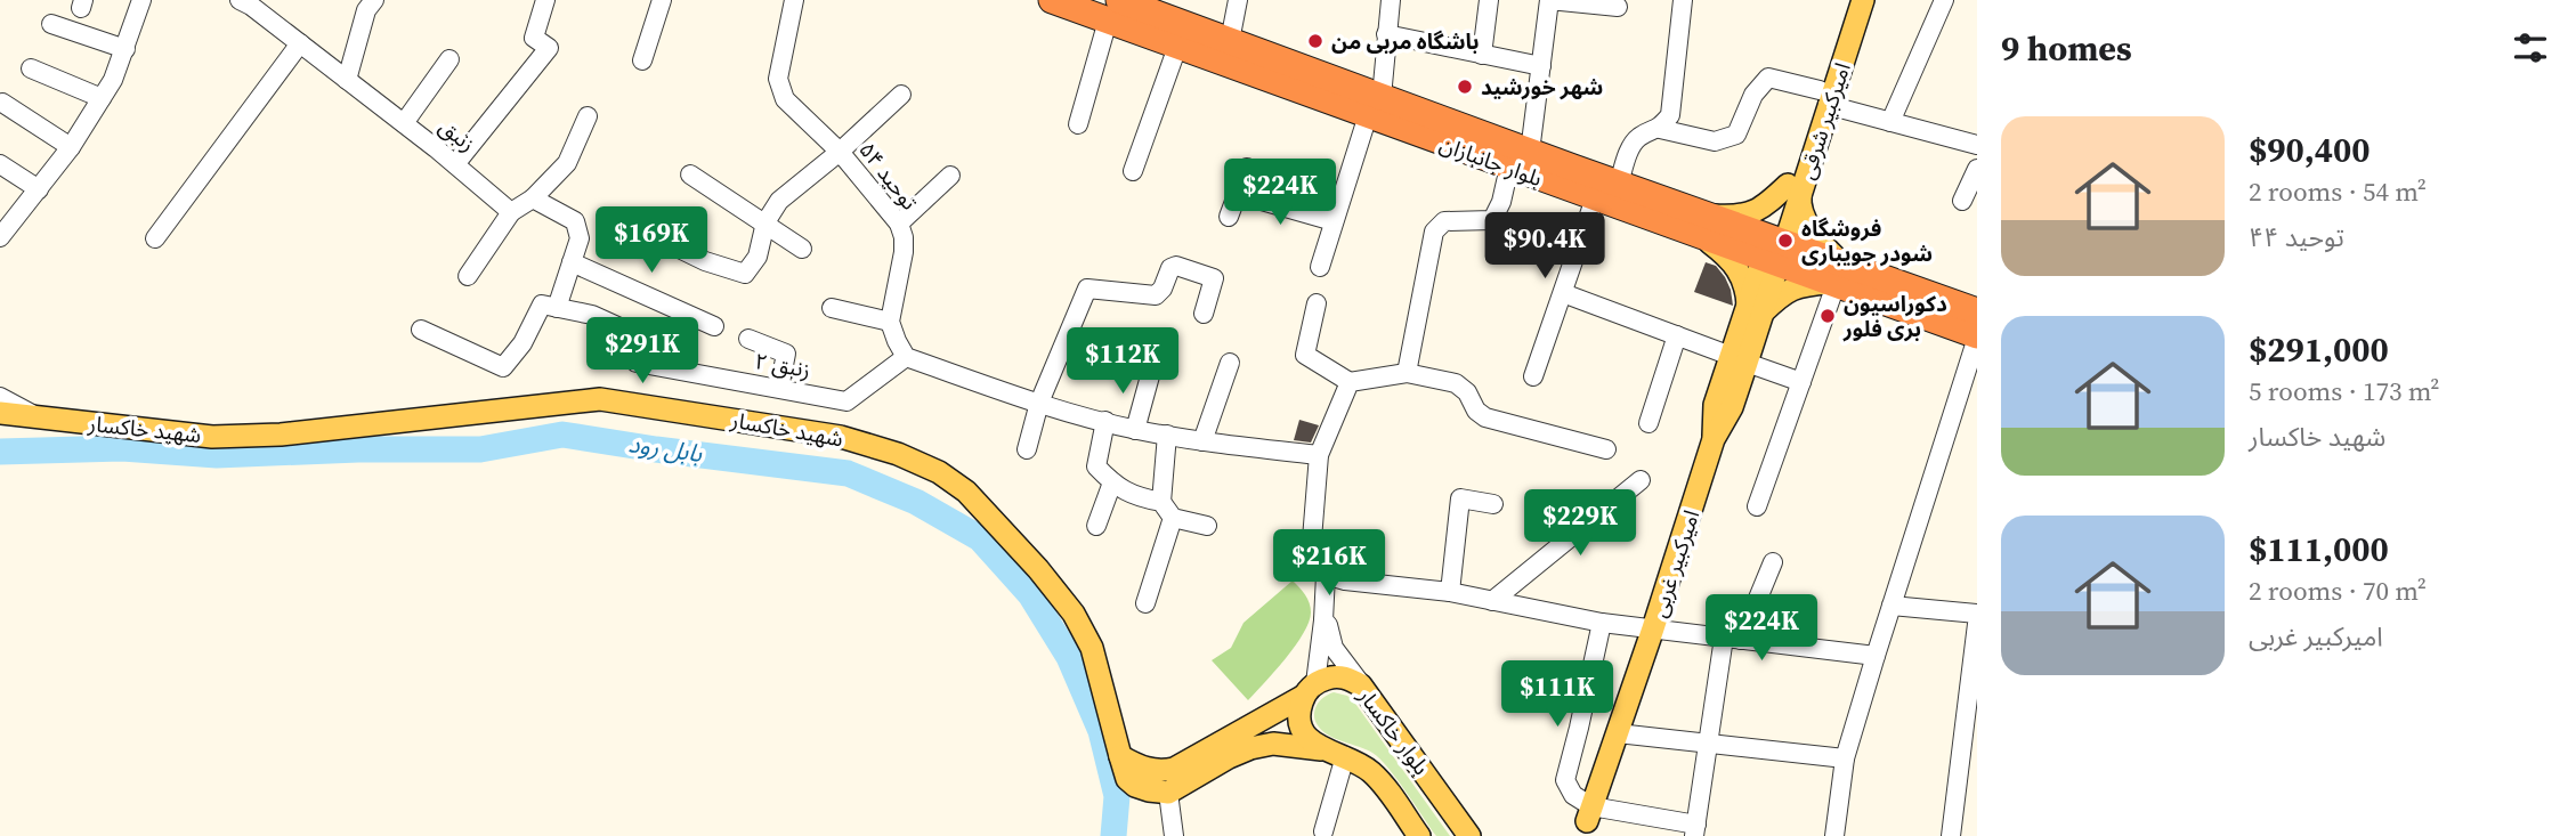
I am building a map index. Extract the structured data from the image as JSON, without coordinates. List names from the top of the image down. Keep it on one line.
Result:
{"streets":{"highway":["بلوار جانبازان"],"main road":["امیرکبیر شرقی","شهید خاکسار","امیرکبیر غربی","بلوار خاکسار"],"street":["زنبق","توحید ۵۴","زنبق ۲"]},"crossings":[["امیرکبیر شرقی","بلوار جانبازان"],["امیرکبیر شرقی","امیرکبیر غربی"],["بلوار جانبازان","امیرکبیر غربی"],["شهید خاکسار","بلوار خاکسار"]],"water":["بابل رود"],"places":["باشگاه مربی من","شهر خورشید","فروشگاه شودر جویباری","دکوراسیون بری فلور"],"page":{"heading":"9 homes","list":[{"name":"$90,400","note":"2 rooms · 54 m² · توحید ۴۴"},{"name":"$291,000","note":"5 rooms · 173 m² · شهید خاکسار"},{"name":"$111,000","note":"2 rooms · 70 m² · امیرکبیر غربی"}],"price":["$224K","$169K","$90.4K","$291K","$112K","$229K","$216K","$224K","$111K"]}}
